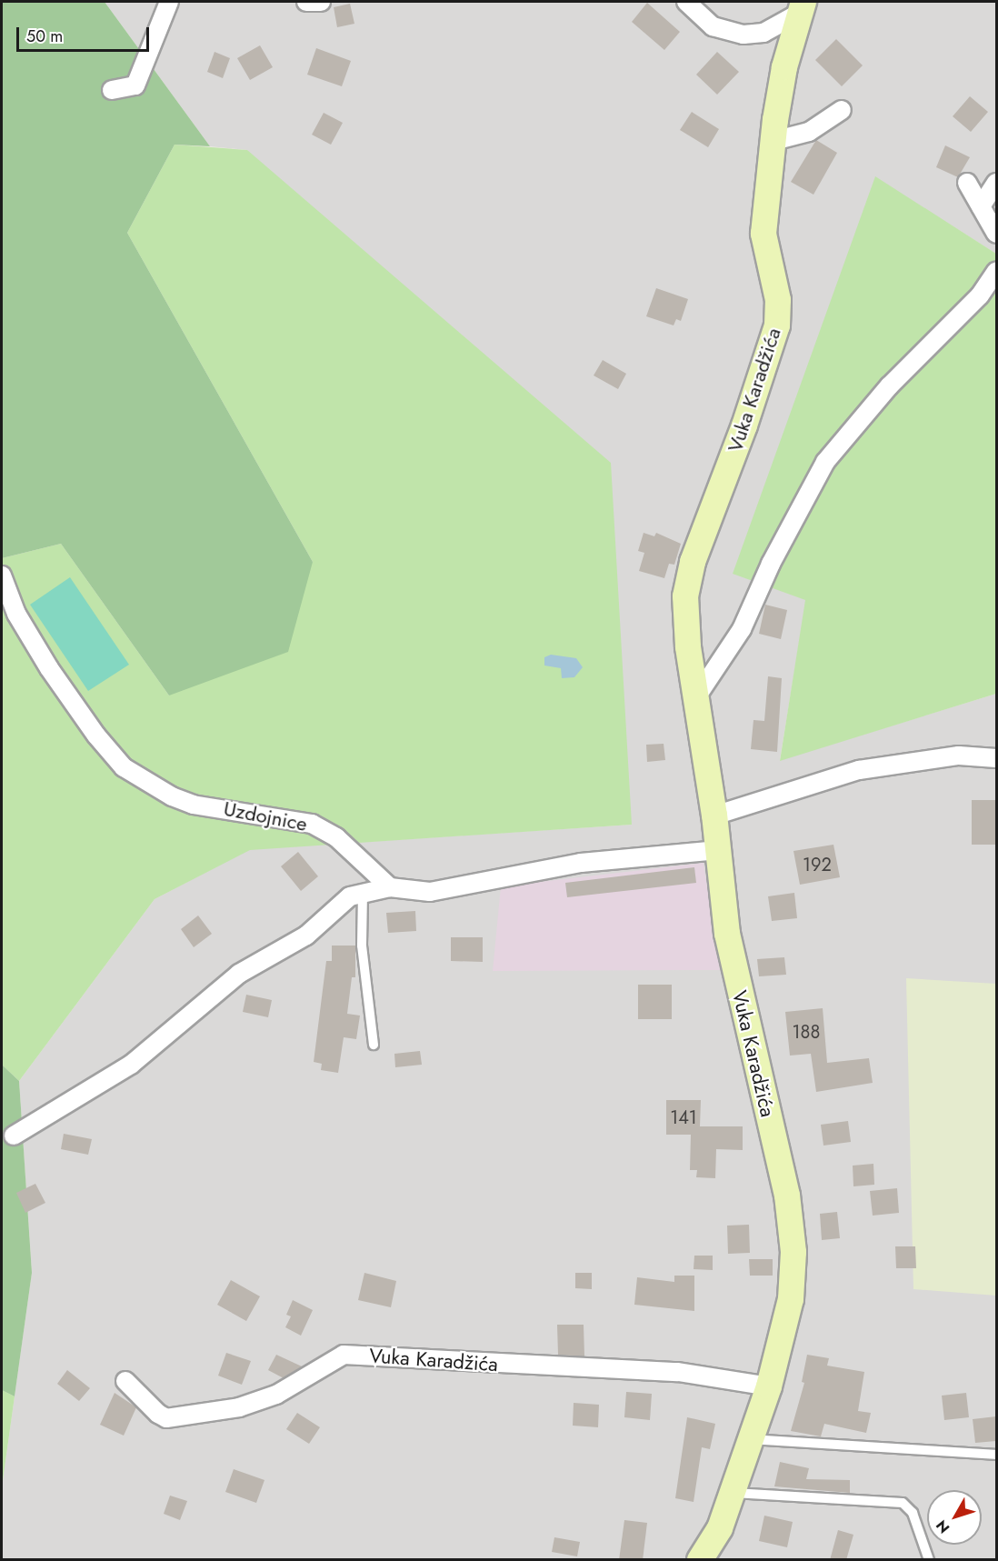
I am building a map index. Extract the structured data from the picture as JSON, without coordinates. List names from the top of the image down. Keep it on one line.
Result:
{"streets":{"street":["Vuka Karadžića","Uzdojnice"]},"house_numbers":["192","188","141"],"scale_bar":"50 m","north":"bottom left"}
